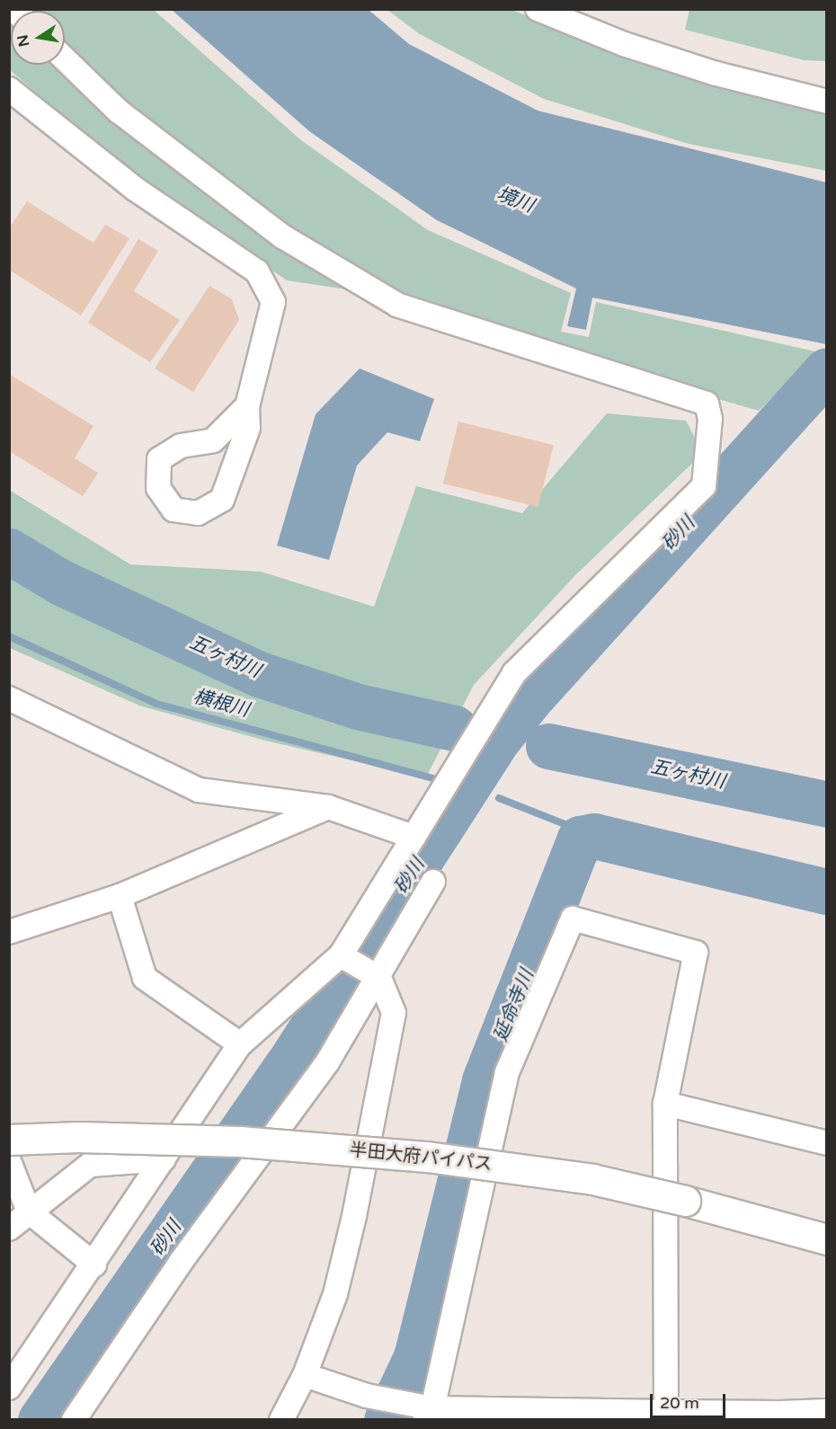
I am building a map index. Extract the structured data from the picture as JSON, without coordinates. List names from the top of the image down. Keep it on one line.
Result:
{"streets":{"highway":["半田大府パイパス"]},"water":["境川","砂川","五ヶ村川","横根川","延命寺川"],"scale_bar":"20 m","north":"left"}
